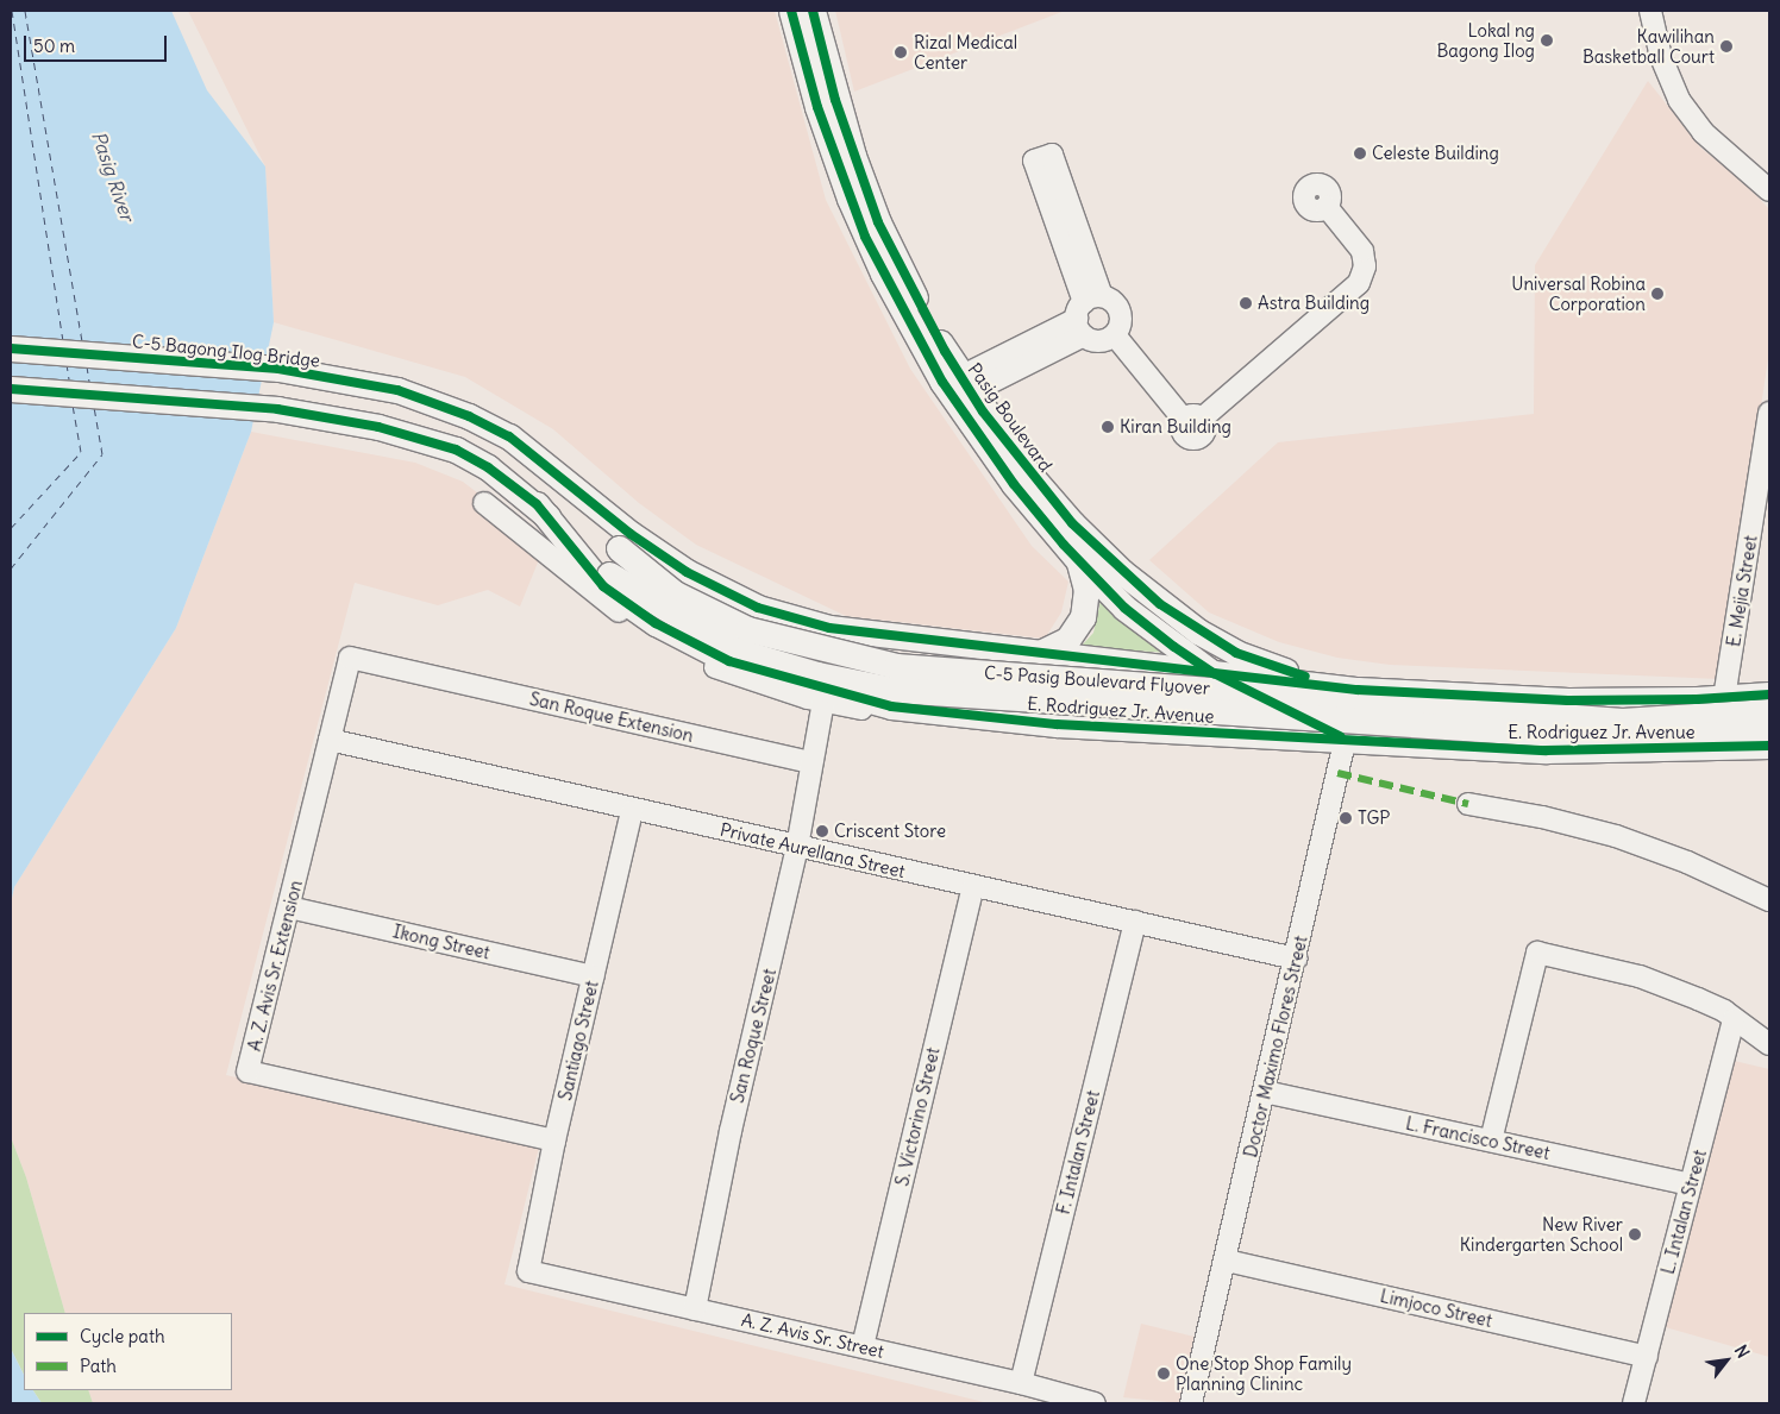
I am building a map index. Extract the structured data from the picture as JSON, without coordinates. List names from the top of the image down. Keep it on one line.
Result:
{"streets":{"main road":["C-5 Bagong Ilog Bridge","Pasig Boulevard","C-5 Pasig Boulevard Flyover","E. Rodriguez Jr. Avenue"],"street":["E. Mejia Street","San Roque Extension","Private Aurellana Street","Ikong Street","A. Z. Avis Sr. Extension","San Roque Street","Santiago Street","Doctor Maximo Flores Street","S. Victorino Street","L. Francisco Street","F. Intalan Street","L. Intalan Street","Limjoco Street","A. Z. Avis Sr. Street"]},"crossings":[["C-5 Bagong Ilog Bridge","C-5 Pasig Boulevard Flyover"],["C-5 Bagong Ilog Bridge","E. Rodriguez Jr. Avenue"],["Pasig Boulevard","E. Rodriguez Jr. Avenue"],["Pasig Boulevard","Doctor Maximo Flores Street"],["E. Mejia Street","E. Rodriguez Jr. Avenue"],["C-5 Pasig Boulevard Flyover","E. Rodriguez Jr. Avenue"],["E. Rodriguez Jr. Avenue","Doctor Maximo Flores Street"],["San Roque Extension","A. Z. Avis Sr. Extension"],["San Roque Extension","San Roque Street"],["Private Aurellana Street","A. Z. Avis Sr. Extension"],["Private Aurellana Street","San Roque Street"],["Private Aurellana Street","Santiago Street"],["Private Aurellana Street","Doctor Maximo Flores Street"],["Private Aurellana Street","S. Victorino Street"],["Private Aurellana Street","F. Intalan Street"],["Ikong Street","A. Z. Avis Sr. Extension"],["Ikong Street","Santiago Street"],["A. Z. Avis Sr. Extension","Santiago Street"],["San Roque Street","A. Z. Avis Sr. Street"],["Santiago Street","A. Z. Avis Sr. Street"],["Doctor Maximo Flores Street","L. Francisco Street"],["Doctor Maximo Flores Street","Limjoco Street"],["S. Victorino Street","A. Z. Avis Sr. Street"],["L. Francisco Street","L. Intalan Street"],["F. Intalan Street","A. Z. Avis Sr. Street"],["L. Intalan Street","Limjoco Street"]],"water":["Pasig River"],"places":["Lokal ng Bagong Ilog","Kawilihan Basketball Court","Rizal Medical Center","Celeste Building","Universal Robina Corporation","Astra Building","Kiran Building","TGP","Criscent Store","New River Kindergarten School","One Stop Shop Family Planning Clininc"],"legend":["Cycle path","Path"],"scale_bar":"50 m","north":"top right"}
